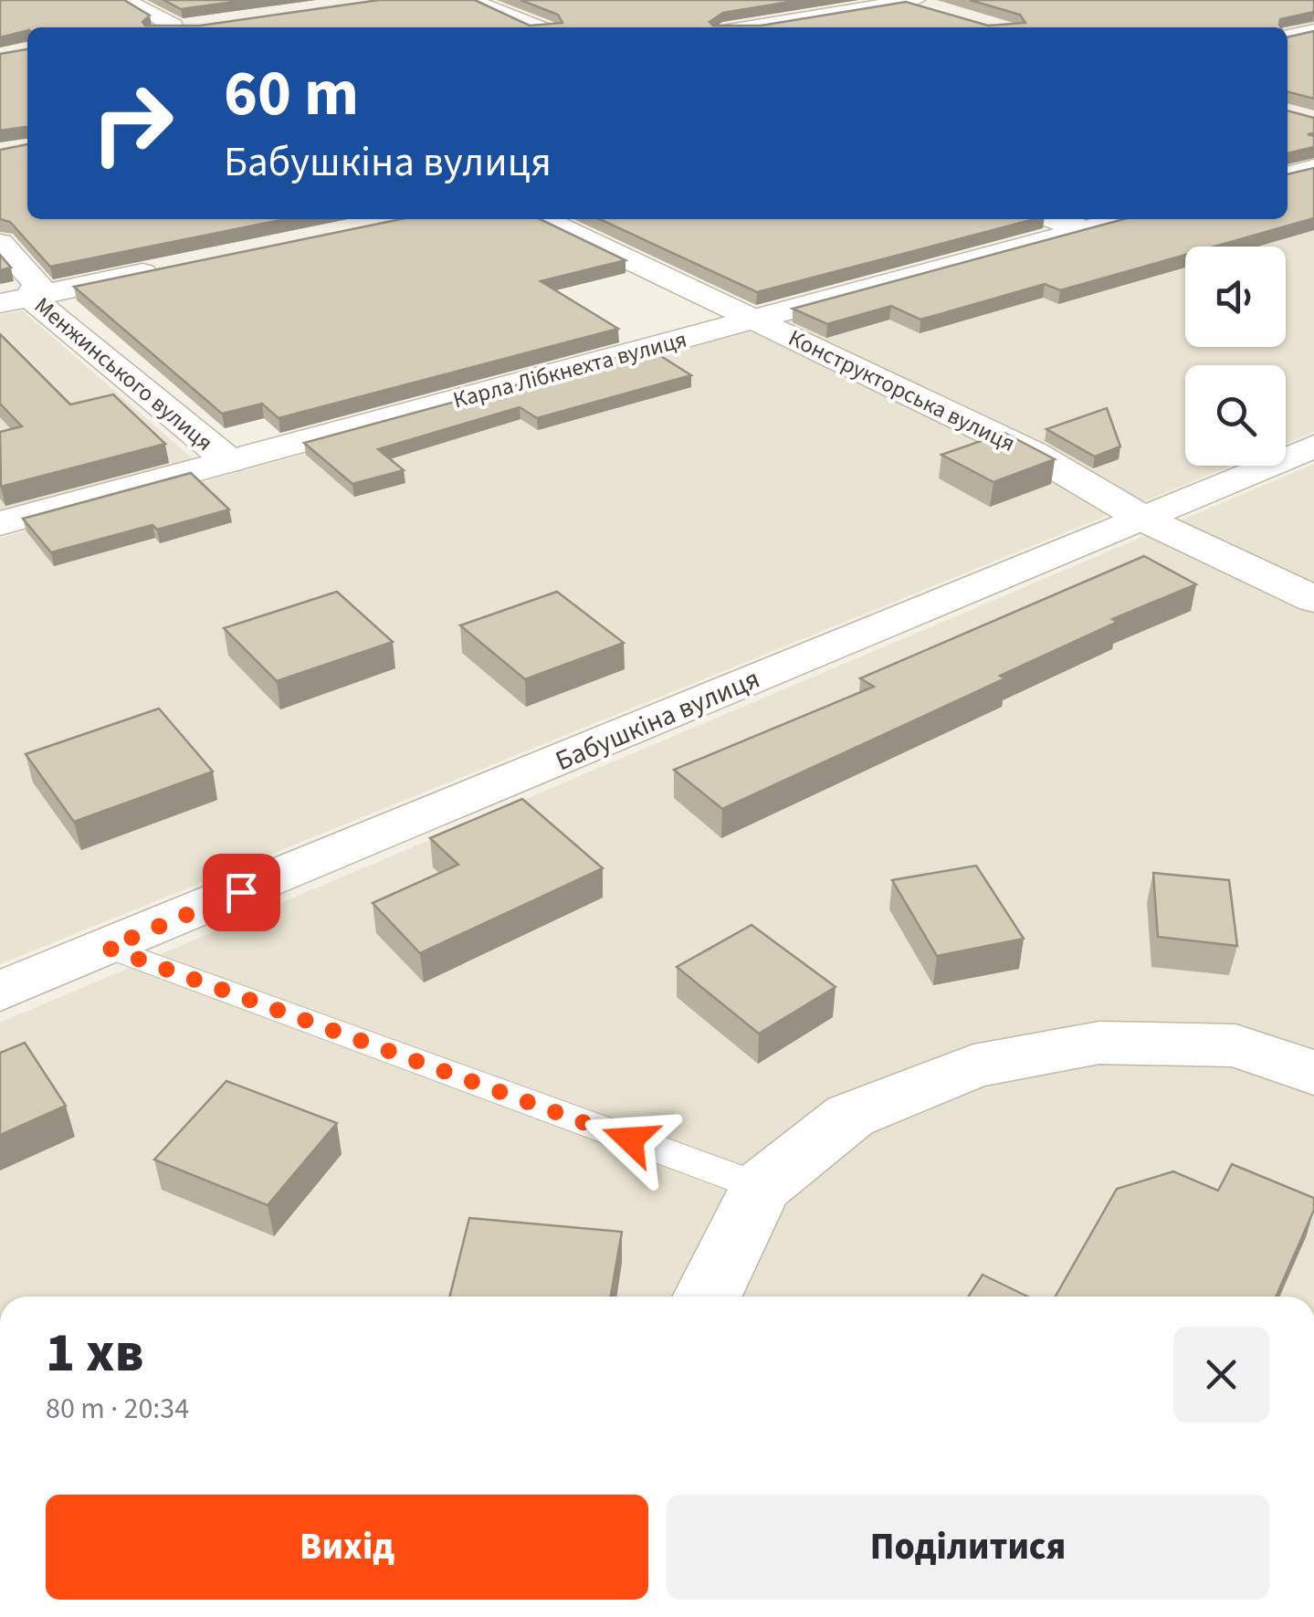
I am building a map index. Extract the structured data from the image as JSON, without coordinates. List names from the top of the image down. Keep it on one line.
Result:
{"streets":{"street":["Карла Лібкнехта вулиця","Менжинського вулиця","Конструкторська вулиця","Бабушкіна вулиця"]},"crossings":[["Карла Лібкнехта вулиця","Менжинського вулиця"],["Карла Лібкнехта вулиця","Конструкторська вулиця"],["Конструкторська вулиця","Бабушкіна вулиця"]],"page":{"turn":["60 m","Бабушкіна вулиця"],"heading":["1 хв","80 m · 20:34"],"buttons":["Вихід","Поділитися"]}}
